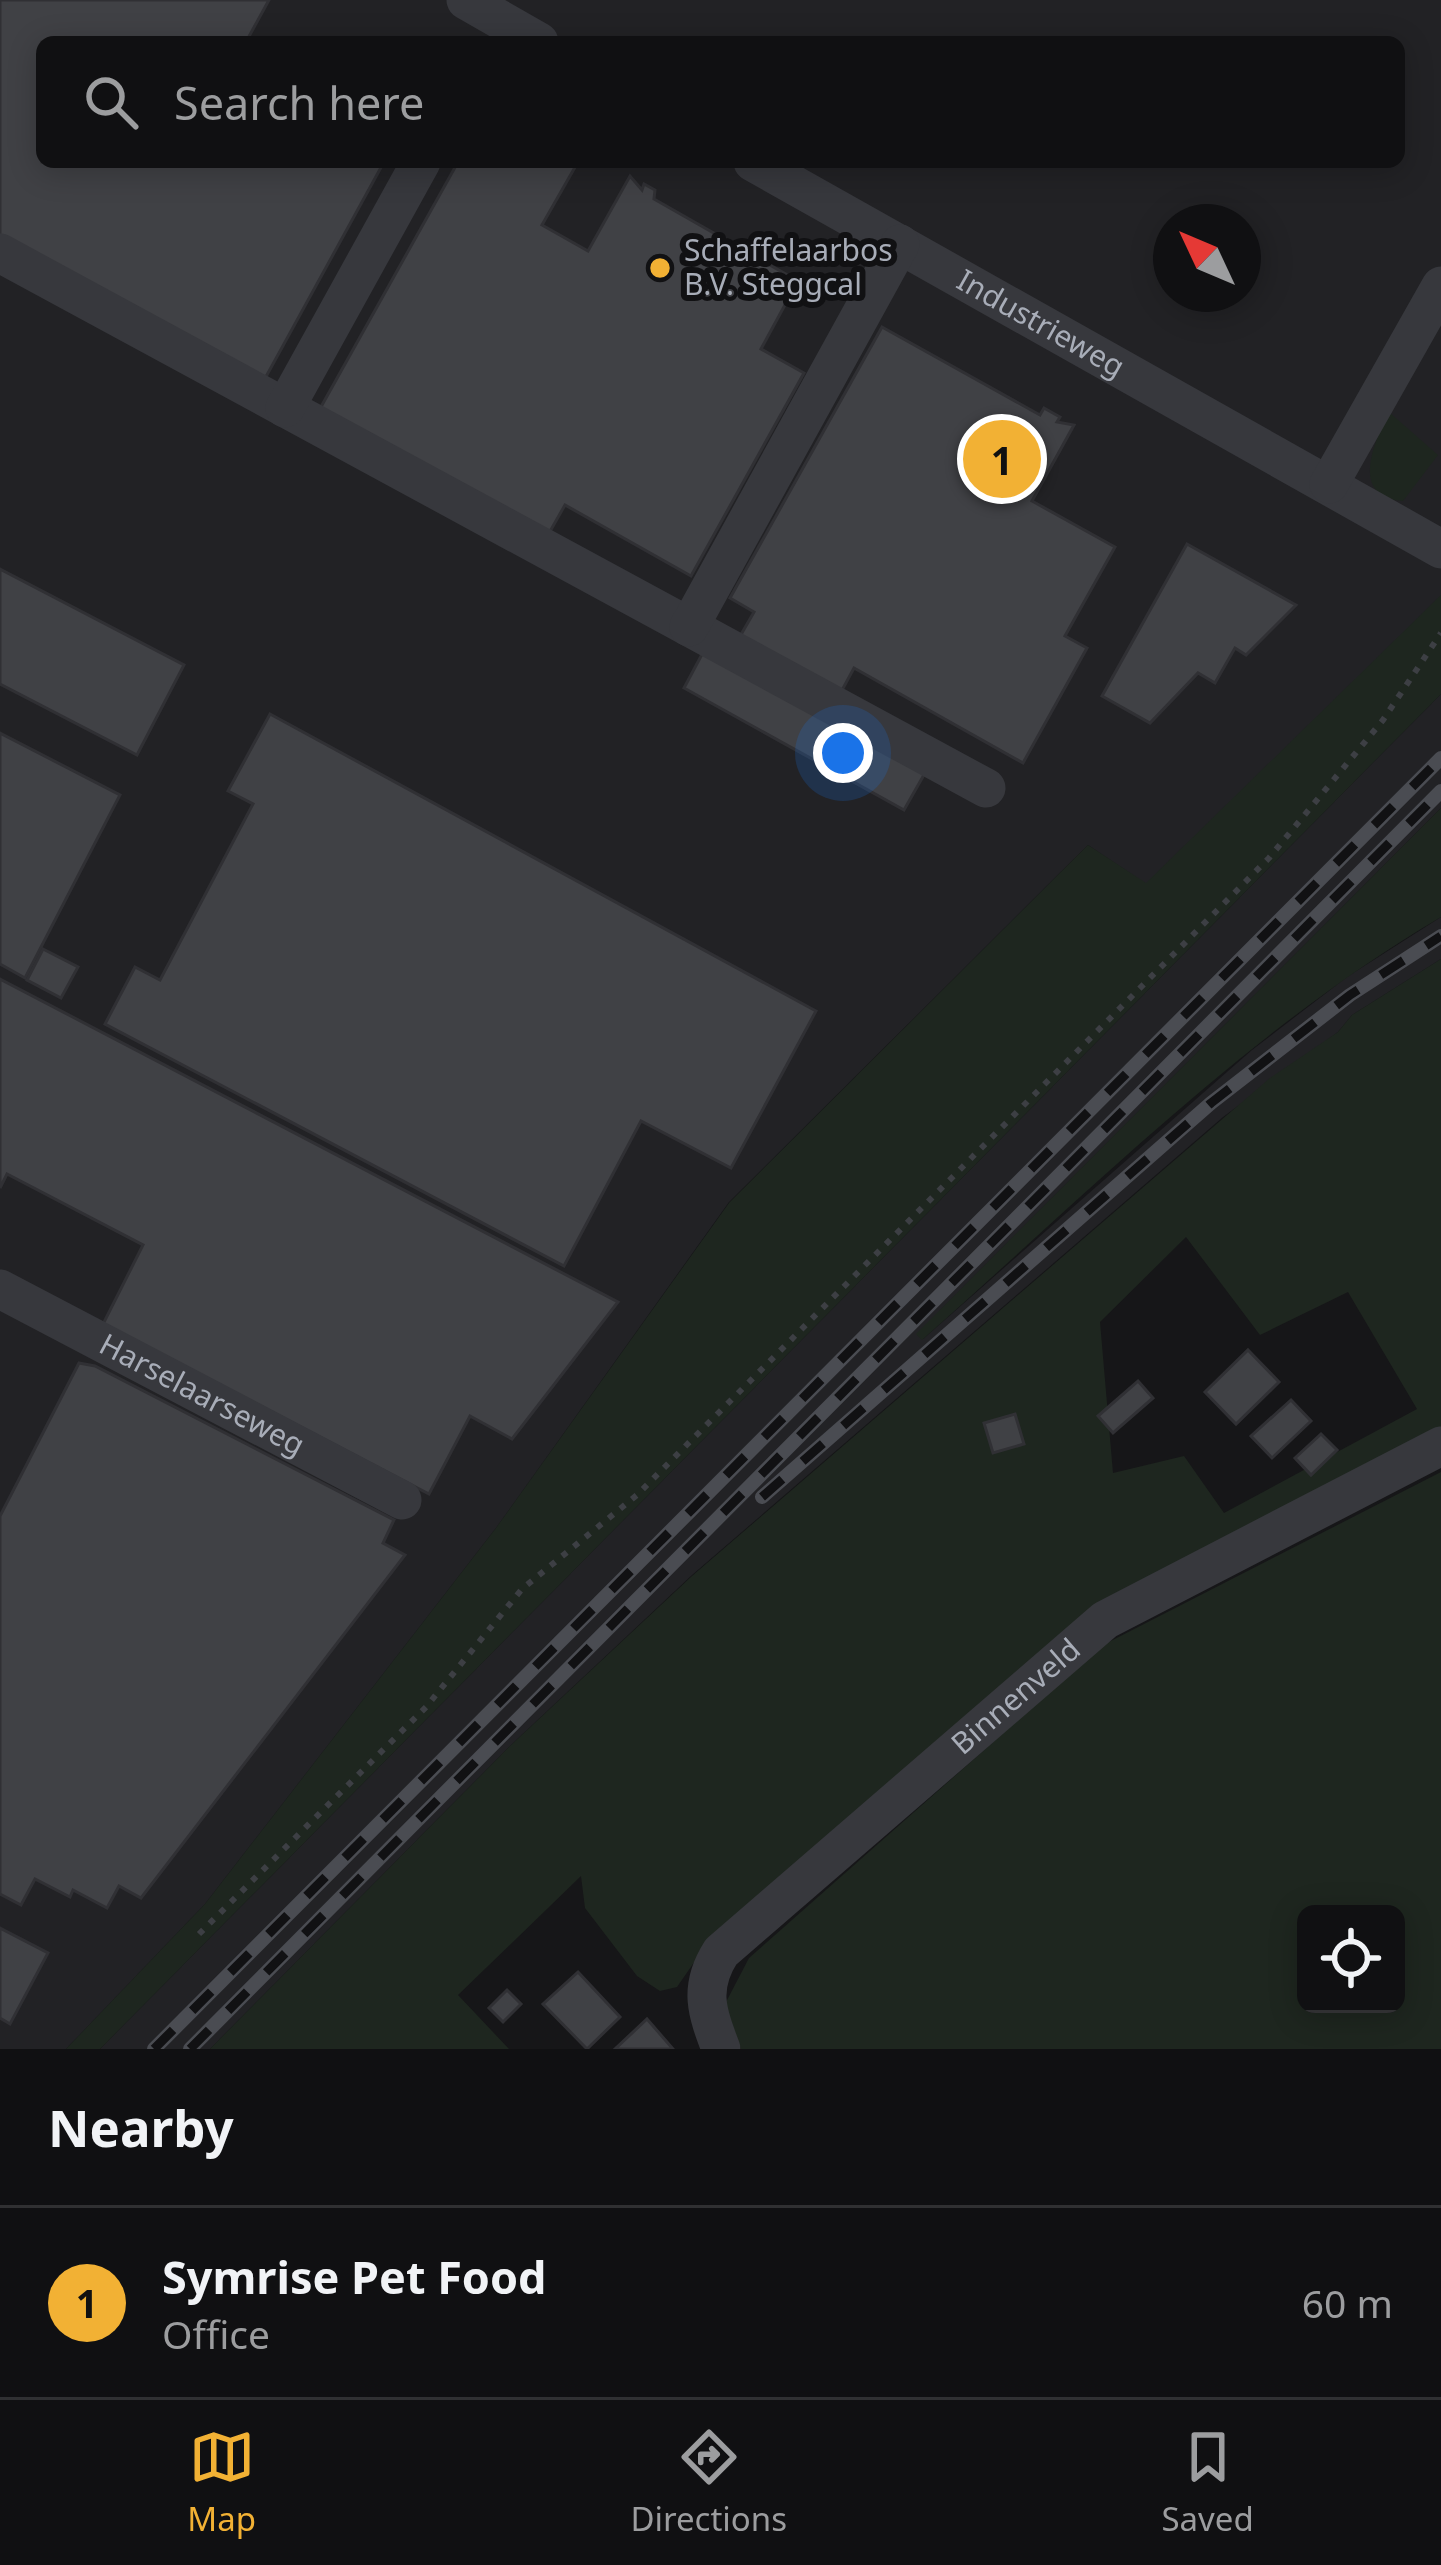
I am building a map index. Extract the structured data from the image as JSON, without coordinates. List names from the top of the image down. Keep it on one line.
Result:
{"streets":{"street":["Industrieweg","Harselaarseweg","Binnenveld"]},"places":["Schaffelaarbos B.V. Steggcal"],"north":"top left","page":{"search":"Search here","pins":"1","heading":"Nearby","list":[{"mark":"1","name":"Symrise Pet Food","note":"Office","value":"60 m"}],"nav":["Map","Directions","Saved"]}}
